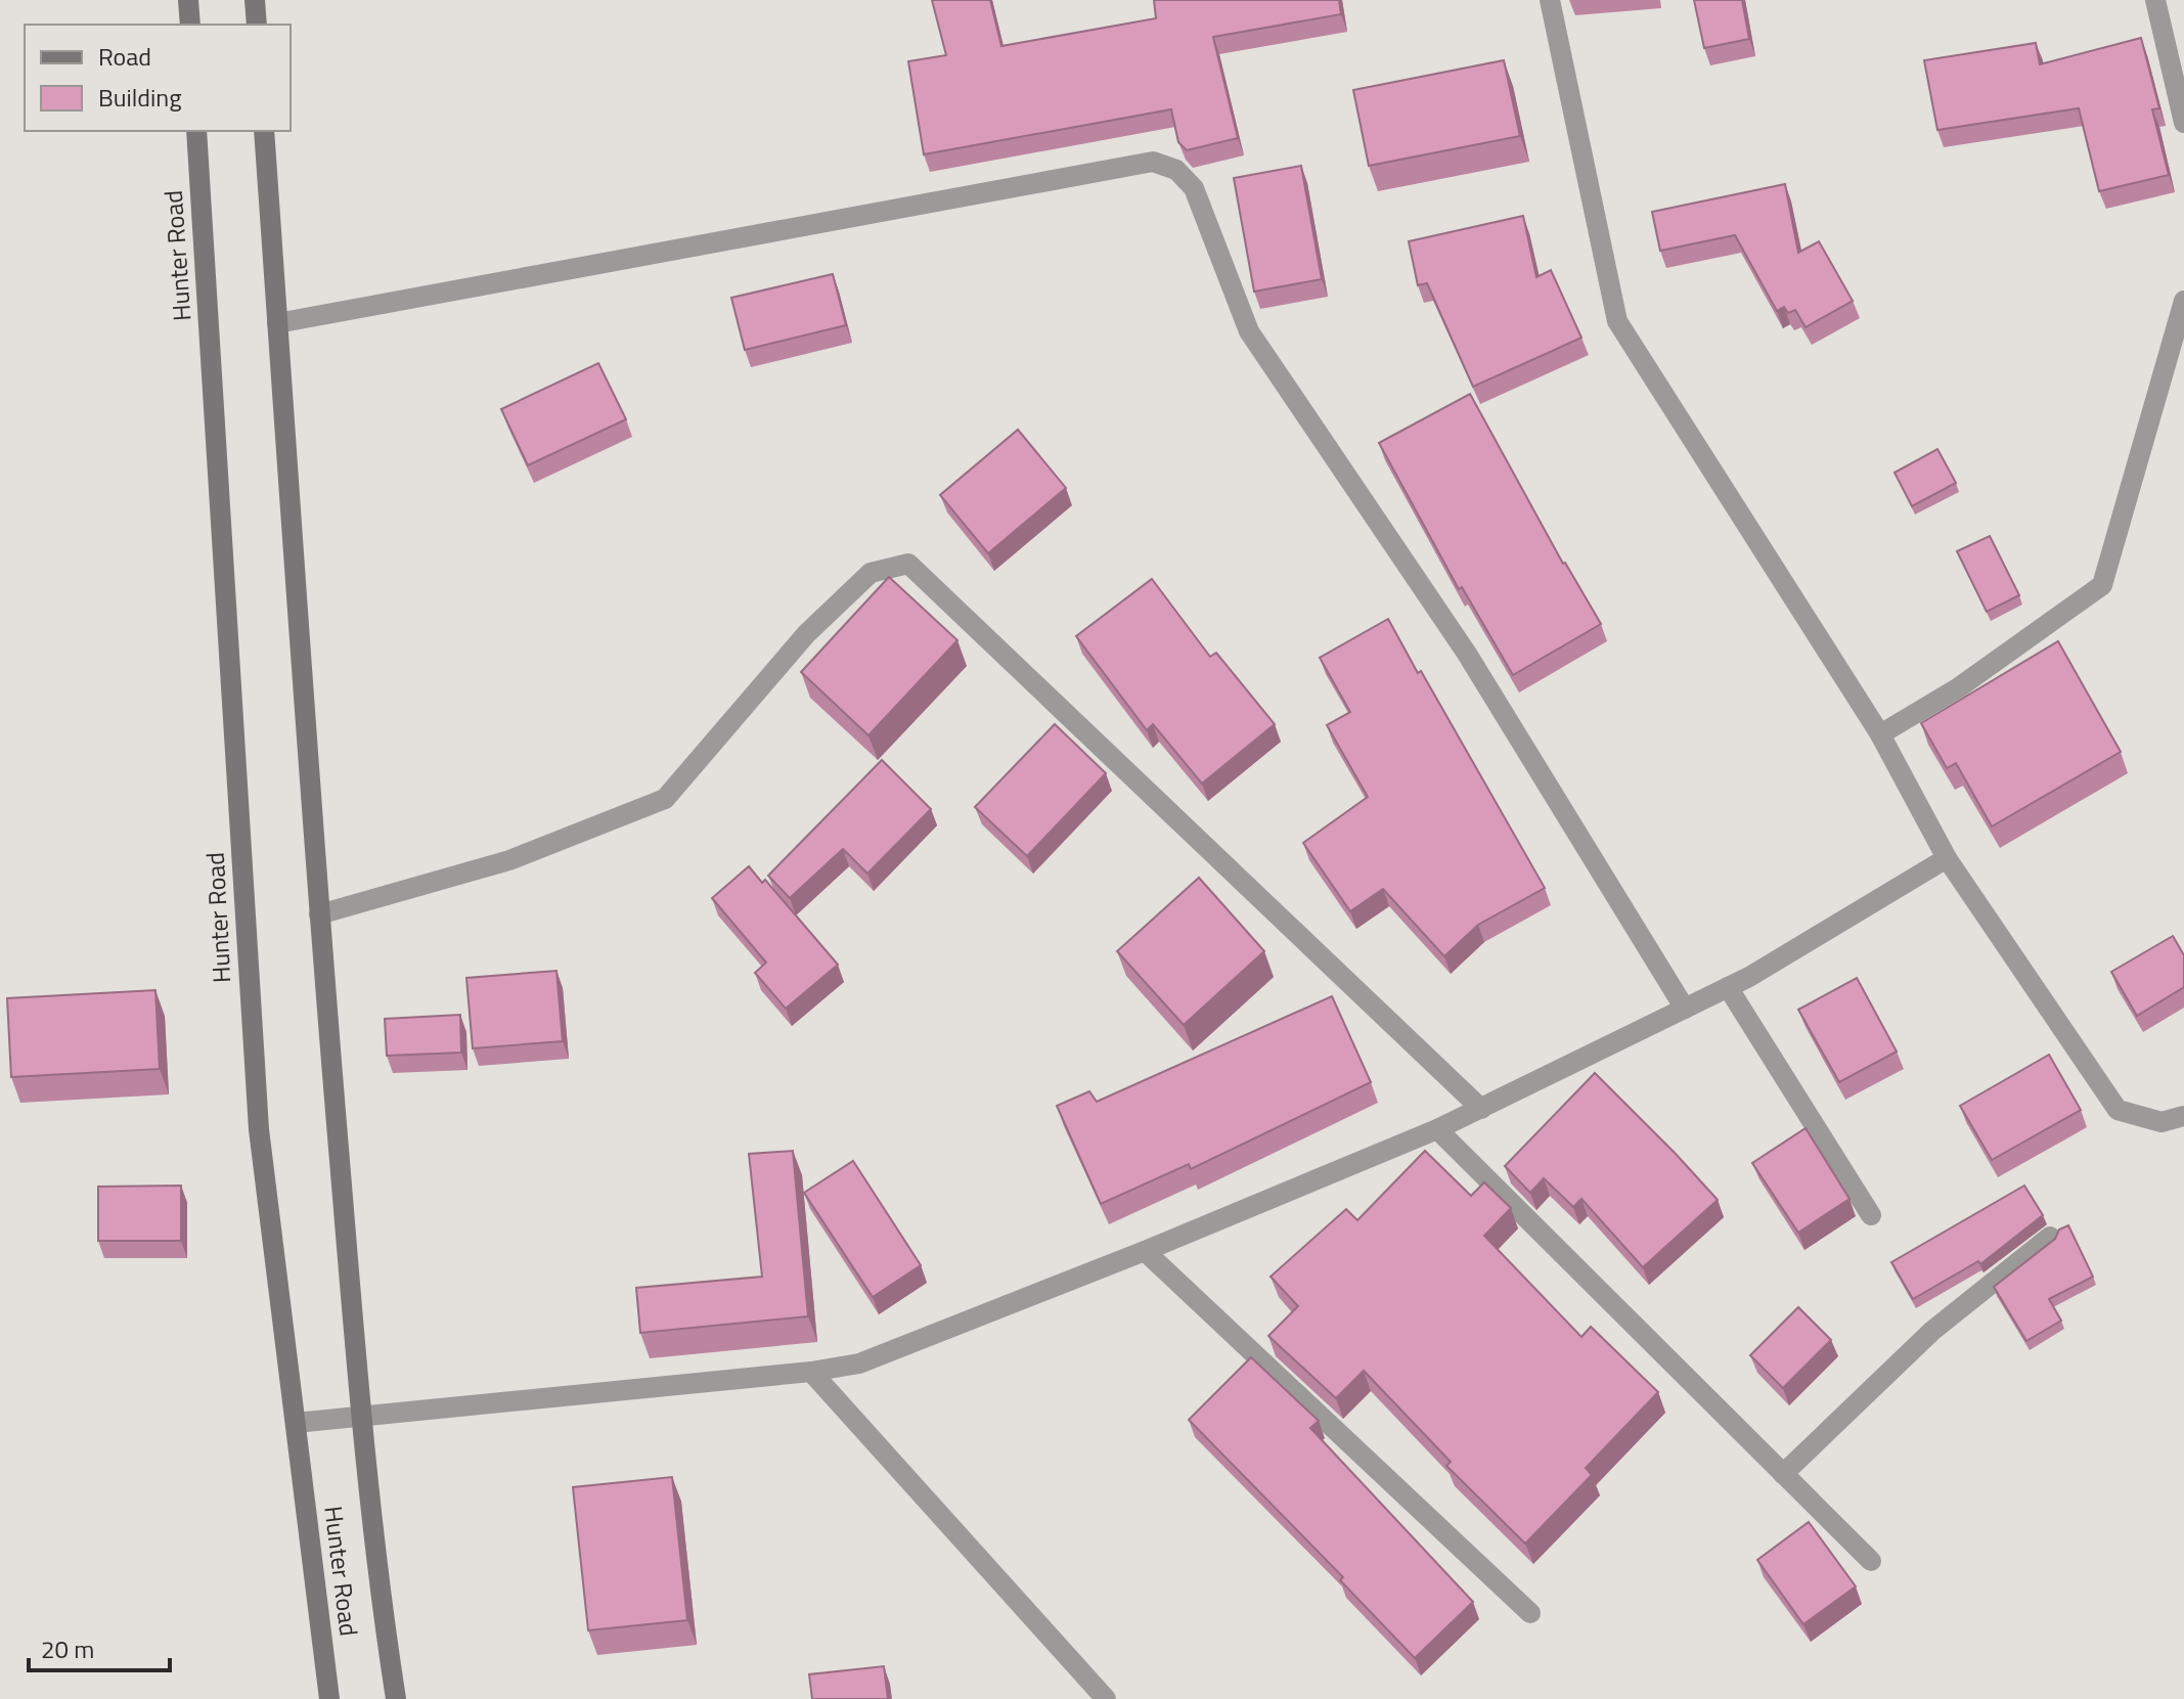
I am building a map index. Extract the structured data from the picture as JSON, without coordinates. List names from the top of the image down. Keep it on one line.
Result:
{"streets":{"main road":["Hunter Road"]},"legend":["Road","Building"],"scale_bar":"20 m"}
